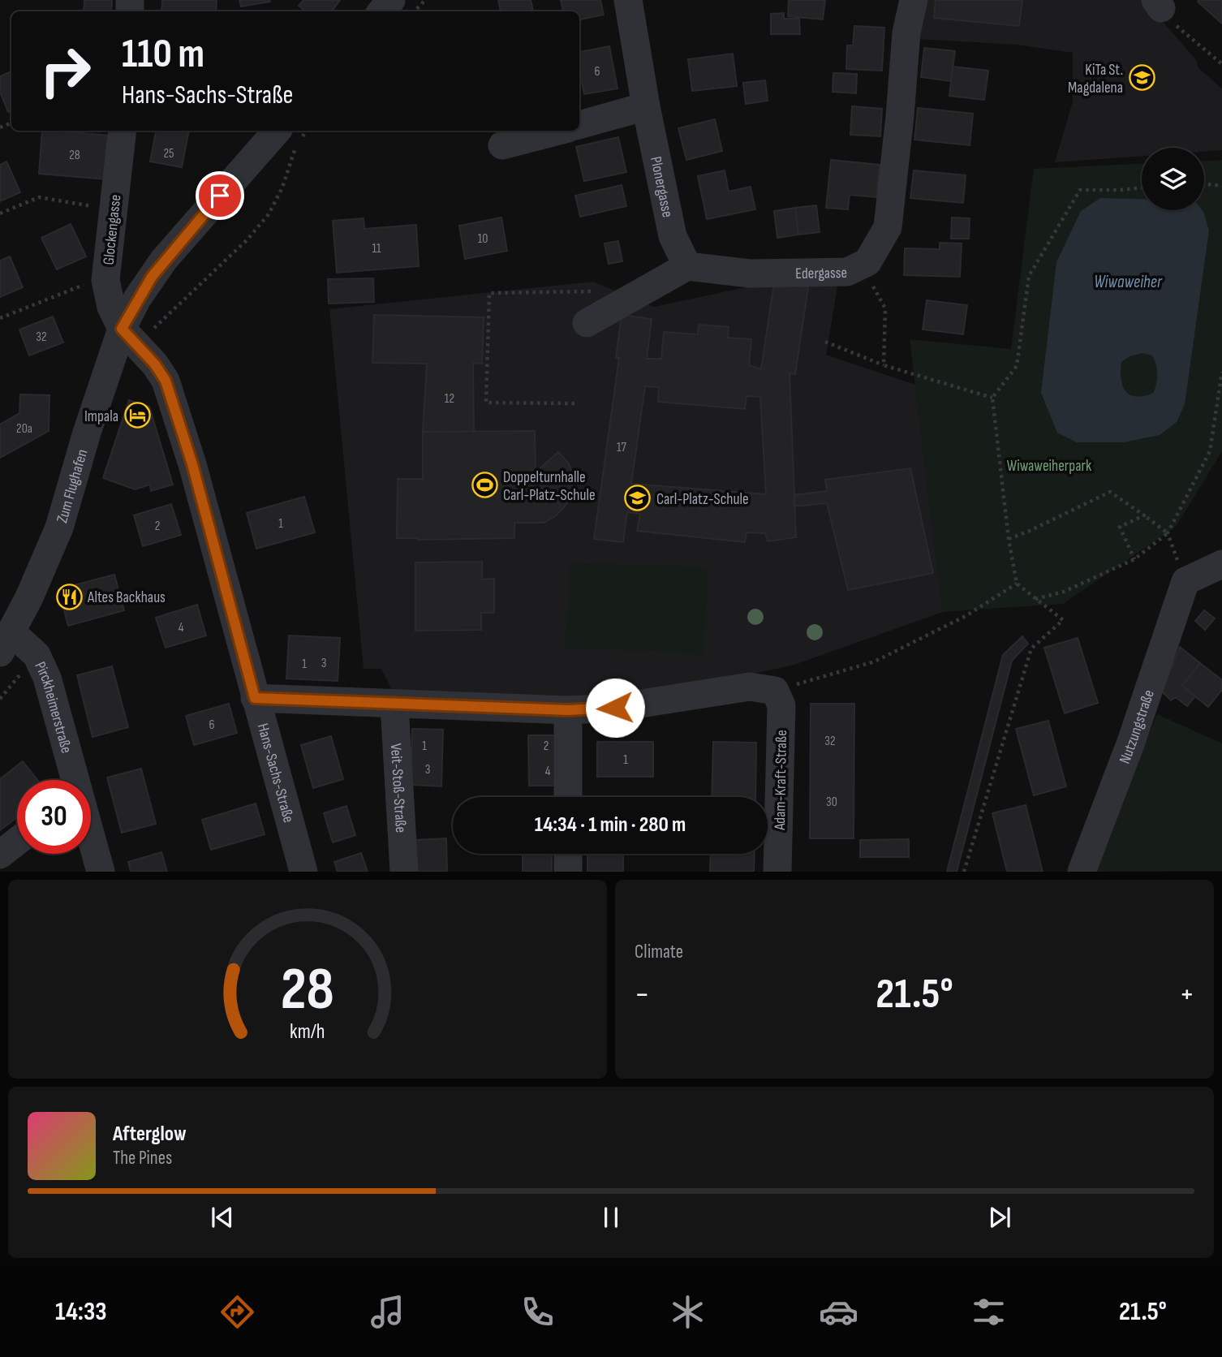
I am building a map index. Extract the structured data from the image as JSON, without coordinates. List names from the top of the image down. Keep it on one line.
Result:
{"streets":{"street":["Plonergasse","Glockengasse","Edergasse","Zum Flughafen","Pirckheimerstraße","Nutzungstraße","Hans-Sachs-Straße","Adam-Kraft-Straße","Veit-Stoß-Straße"]},"crossings":[["Plonergasse","Edergasse"],["Glockengasse","Zum Flughafen"],["Glockengasse","Hans-Sachs-Straße"],["Zum Flughafen","Pirckheimerstraße"],["Zum Flughafen","Hans-Sachs-Straße"]],"water":["Wiwaweiher"],"parks":["Wiwaweiherpark"],"places":{"school or university":["KiTa St. Magdalena","Carl-Platz-Schule"],"hotel":["Impala"],"sports":["Doppelturnhalle Carl-Platz-Schule"],"restaurant":["Altes Backhaus"]},"house_numbers":["6","25","28","10","11","32","12","20a","17","1","2","4","3","1","6","32","1","2","1","3","4","30"],"page":{"turn":["110 m","Hans-Sachs-Straße"],"limit":"30","trip":"14:34 · 1 min · 280 m","tile":"Climate","heat":["−","21.5°","+"],"song":["Afterglow","The Pines"],"tabs":["14:33","21.5°"],"gauge":["28","km/h"]}}
